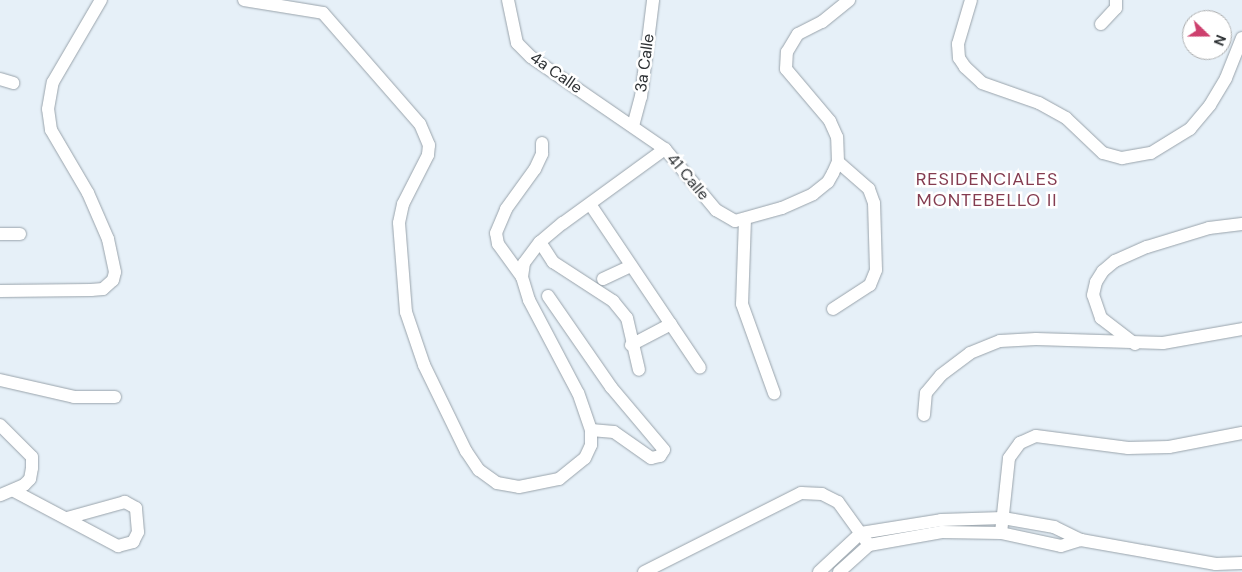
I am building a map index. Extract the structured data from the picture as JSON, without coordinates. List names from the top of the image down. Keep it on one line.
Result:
{"streets":{"street":["3a Calle","4a Calle","41 Calle"]},"crossings":[["3a Calle","4a Calle"],["3a Calle","41 Calle"],["4a Calle","41 Calle"]],"districts":["RESIDENCIALES MONTEBELLO II"],"north":"right"}
